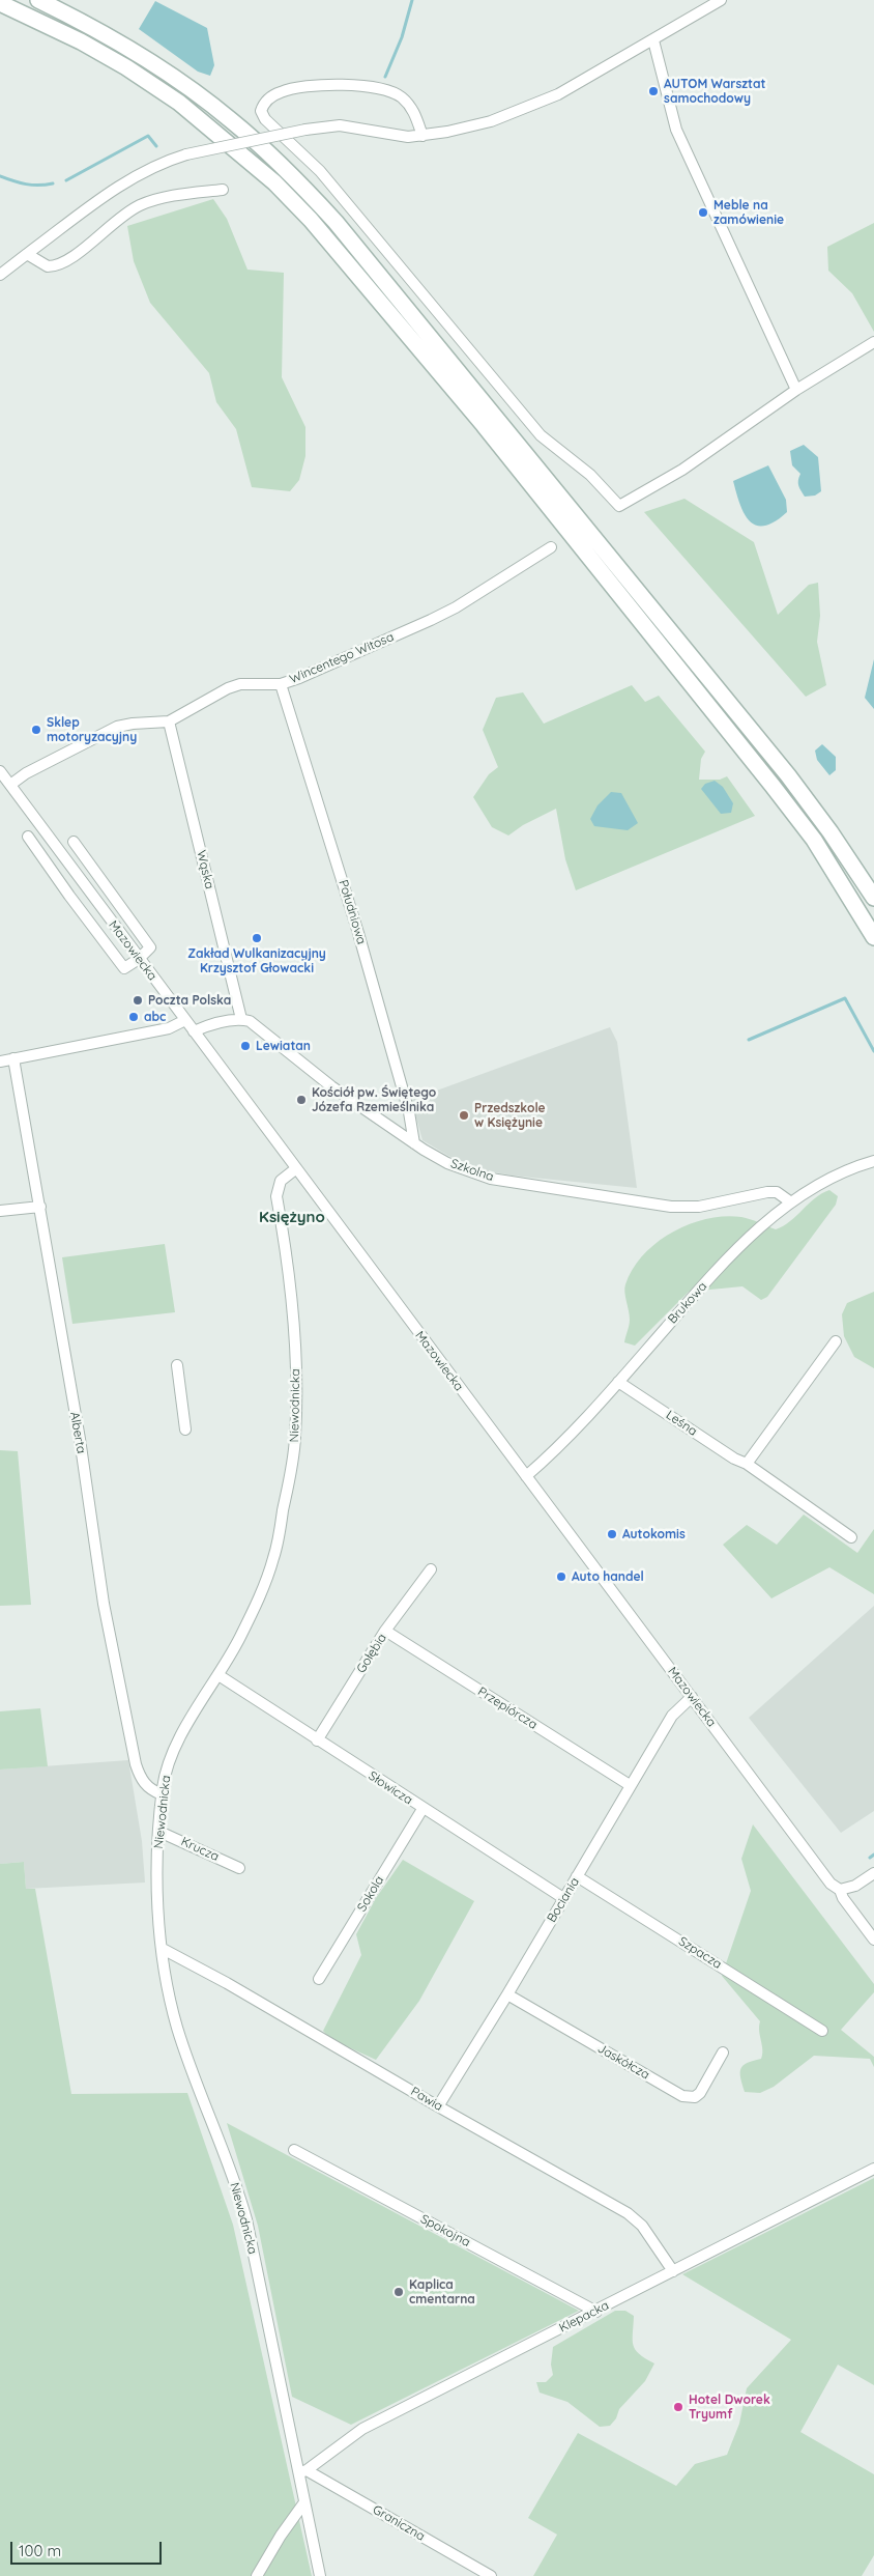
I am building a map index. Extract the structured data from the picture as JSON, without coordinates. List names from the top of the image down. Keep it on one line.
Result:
{"streets":{"street":["Wincentego Witosa","Wąska","Południowa","Mazowiecka","Szkolna","Brukowa","Niewodnicka","Leśna","Alberta","Gołębia","Przepiórcza","Słowicza","Krucza","Sokola","Bociania","Szpacza","Jaskółcza","Pawia","Spokojna","Klepacka","Graniczna"]},"crossings":[["Wincentego Witosa","Wąska"],["Wincentego Witosa","Południowa"],["Wincentego Witosa","Mazowiecka"],["Wąska","Szkolna"],["Południowa","Szkolna"],["Mazowiecka","Brukowa"],["Mazowiecka","Niewodnicka"],["Mazowiecka","Bociania"],["Szkolna","Brukowa"],["Brukowa","Leśna"],["Niewodnicka","Alberta"],["Niewodnicka","Słowicza"],["Niewodnicka","Krucza"],["Niewodnicka","Pawia"],["Niewodnicka","Klepacka"],["Niewodnicka","Graniczna"],["Gołębia","Przepiórcza"],["Gołębia","Słowicza"],["Przepiórcza","Bociania"],["Słowicza","Sokola"],["Słowicza","Bociania"],["Bociania","Szpacza"],["Bociania","Jaskółcza"],["Bociania","Pawia"],["Pawia","Klepacka"],["Spokojna","Klepacka"],["Klepacka","Graniczna"]],"districts":["Księżyno"],"places":["AUTOM Warsztat samochodowy","Meble na zamówienie","Sklep motoryzacyjny","Zakład Wulkanizacyjny Krzysztof Głowacki","Poczta Polska","abc","Lewiatan","Kościół pw. Świętego Józefa Rzemieślnika","Przedszkole w Księżynie","Autokomis","Auto handel","Kaplica cmentarna","Hotel Dworek Tryumf"],"scale_bar":"100 m"}
